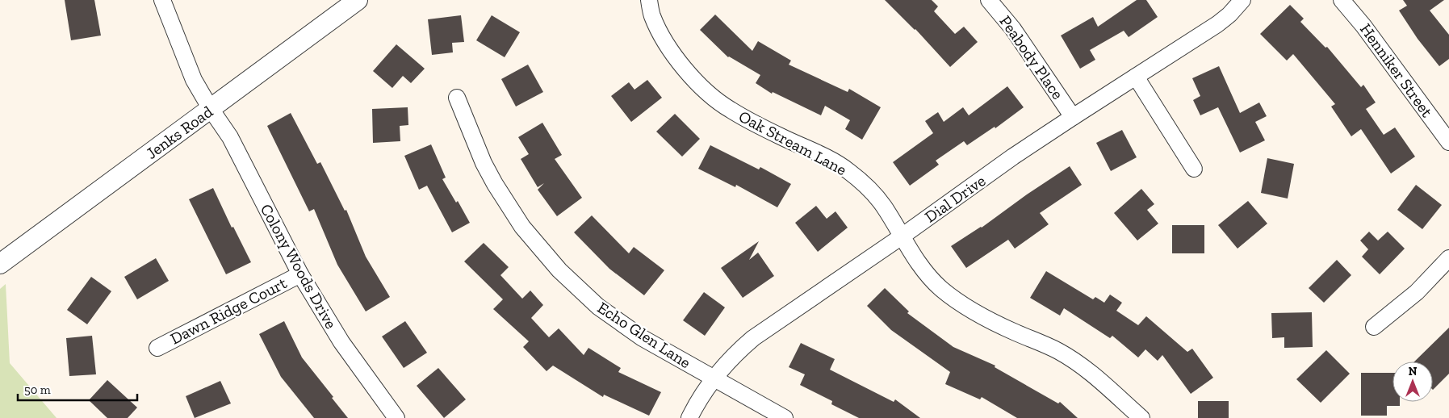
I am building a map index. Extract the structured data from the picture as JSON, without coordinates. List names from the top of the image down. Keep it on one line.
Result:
{"streets":{"street":["Peabody Place","Henniker Street","Jenks Road","Oak Stream Lane","Dial Drive","Colony Woods Drive","Dawn Ridge Court","Echo Glen Lane"]},"crossings":[["Peabody Place","Dial Drive"],["Jenks Road","Colony Woods Drive"],["Oak Stream Lane","Dial Drive"],["Dial Drive","Echo Glen Lane"],["Colony Woods Drive","Dawn Ridge Court"]],"scale_bar":"50 m","north":"top"}
